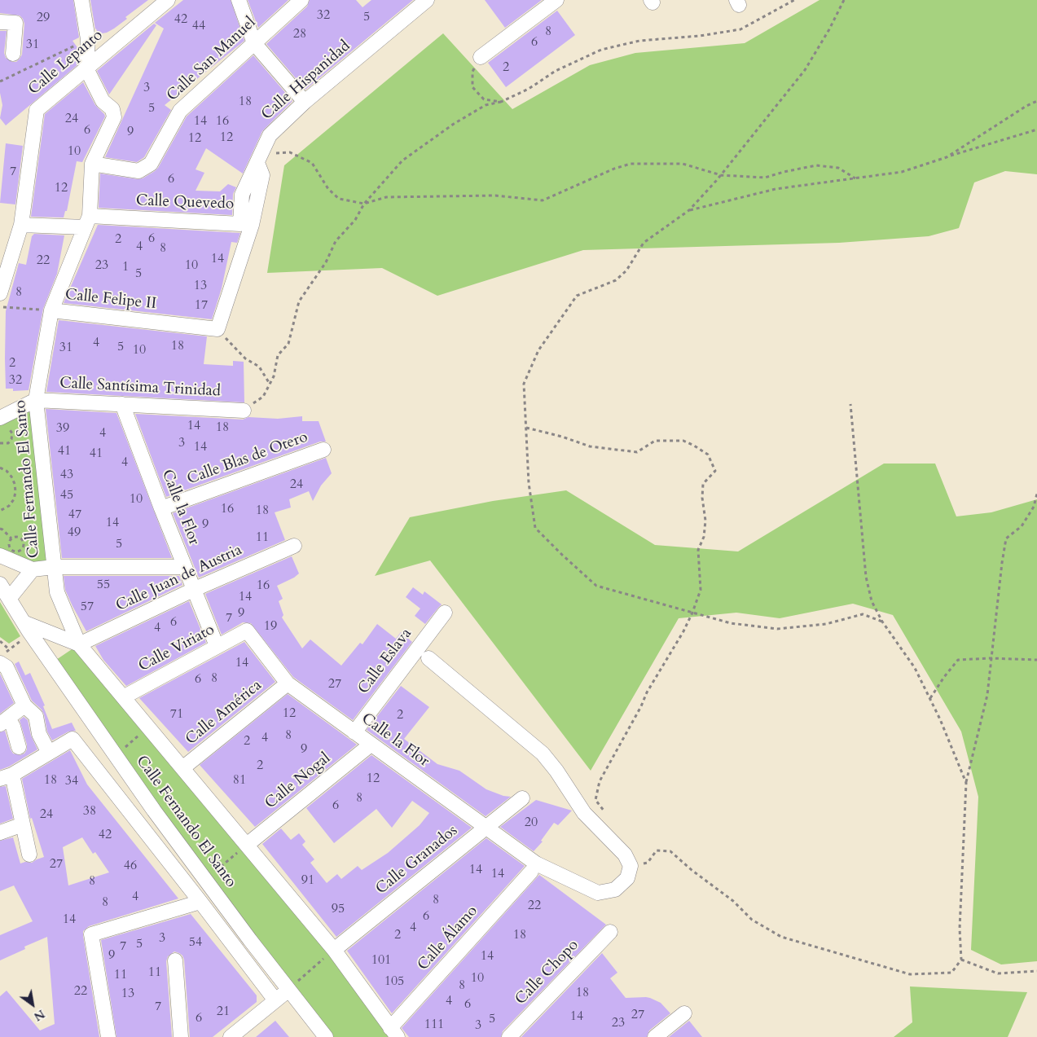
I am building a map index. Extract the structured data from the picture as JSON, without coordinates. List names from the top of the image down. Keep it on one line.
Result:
{"streets":{"street":["Calle San Manuel","Calle Lepanto","Calle Hispanidad","Calle Quevedo","Calle Felipe II","Calle Santísima Trinidad","Calle Blas de Otero","Calle Fernando El Santo","Calle la Flor","Calle Juan de Austria","Calle Viriato","Calle Eslava","Calle América","Calle Nogal","Calle Granados","Calle Álamo","Calle Chopo"]},"crossings":[["Calle San Manuel","Calle Fernando El Santo"],["Calle Lepanto","Calle Quevedo"],["Calle Lepanto","Calle Fernando El Santo"],["Calle Hispanidad","Calle Quevedo"],["Calle Quevedo","Calle Fernando El Santo"],["Calle Felipe II","Calle Fernando El Santo"],["Calle Santísima Trinidad","Calle Fernando El Santo"],["Calle Santísima Trinidad","Calle la Flor"],["Calle Blas de Otero","Calle la Flor"],["Calle Fernando El Santo","Calle Juan de Austria"],["Calle Fernando El Santo","Calle Viriato"],["Calle Fernando El Santo","Calle América"],["Calle Fernando El Santo","Calle Nogal"],["Calle Fernando El Santo","Calle Granados"],["Calle Fernando El Santo","Calle Álamo"],["Calle la Flor","Calle Juan de Austria"],["Calle la Flor","Calle Viriato"],["Calle la Flor","Calle Eslava"],["Calle la Flor","Calle América"],["Calle la Flor","Calle Nogal"],["Calle la Flor","Calle Granados"],["Calle la Flor","Calle Álamo"]],"house_numbers":["32","5","29","42","44","8","28","6","31","2","3","18","5","24","14","16","6","9","12","12","10","7","6","12","6","2","4","8","14","22","23","10","1","5","13","8","17","4","18","5","31","10","2","32","14","18","39","4","3","14","41","41","4","43","24","45","10","16","18","47","14","9","49","11","5","55","16","14","57","9","7","6","19","4","14","8","6","27","12","71","2","8","4","2","9","2","12","18","81","34","8","6","38","24","20","42","27","46","14","14","91","8","4","8","8","22","95","6","14","4","2","18","3","54","5","7","9","14","101","11","11","10","105","8","22","18","13","4","6","7","21","27","14","6","5","23","111","3"],"north":"bottom right"}
